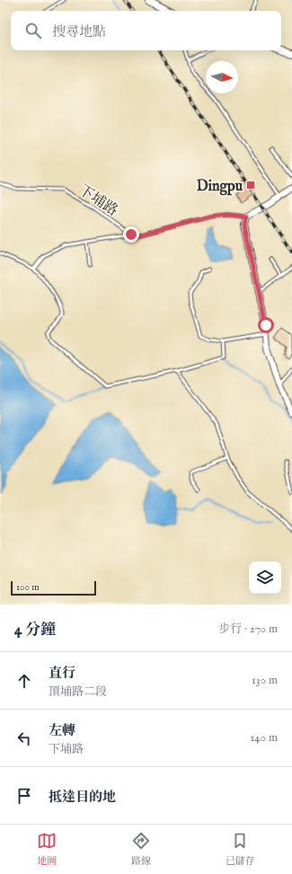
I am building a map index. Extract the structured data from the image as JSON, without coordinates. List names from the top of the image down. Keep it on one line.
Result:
{"streets":{"lane":["下埔路"]},"places":{"transit":["Dingpu"]},"scale_bar":"100 m","north":"right","page":{"search":"搜尋地點","scale":"100 m","heading":["4 分鐘","步行 · 270 m"],"list":[["直行","頂埔路二段","130 m"],["左轉","下埔路","140 m"],"抵達目的地"],"nav":["地圖","路線","已儲存"]}}
